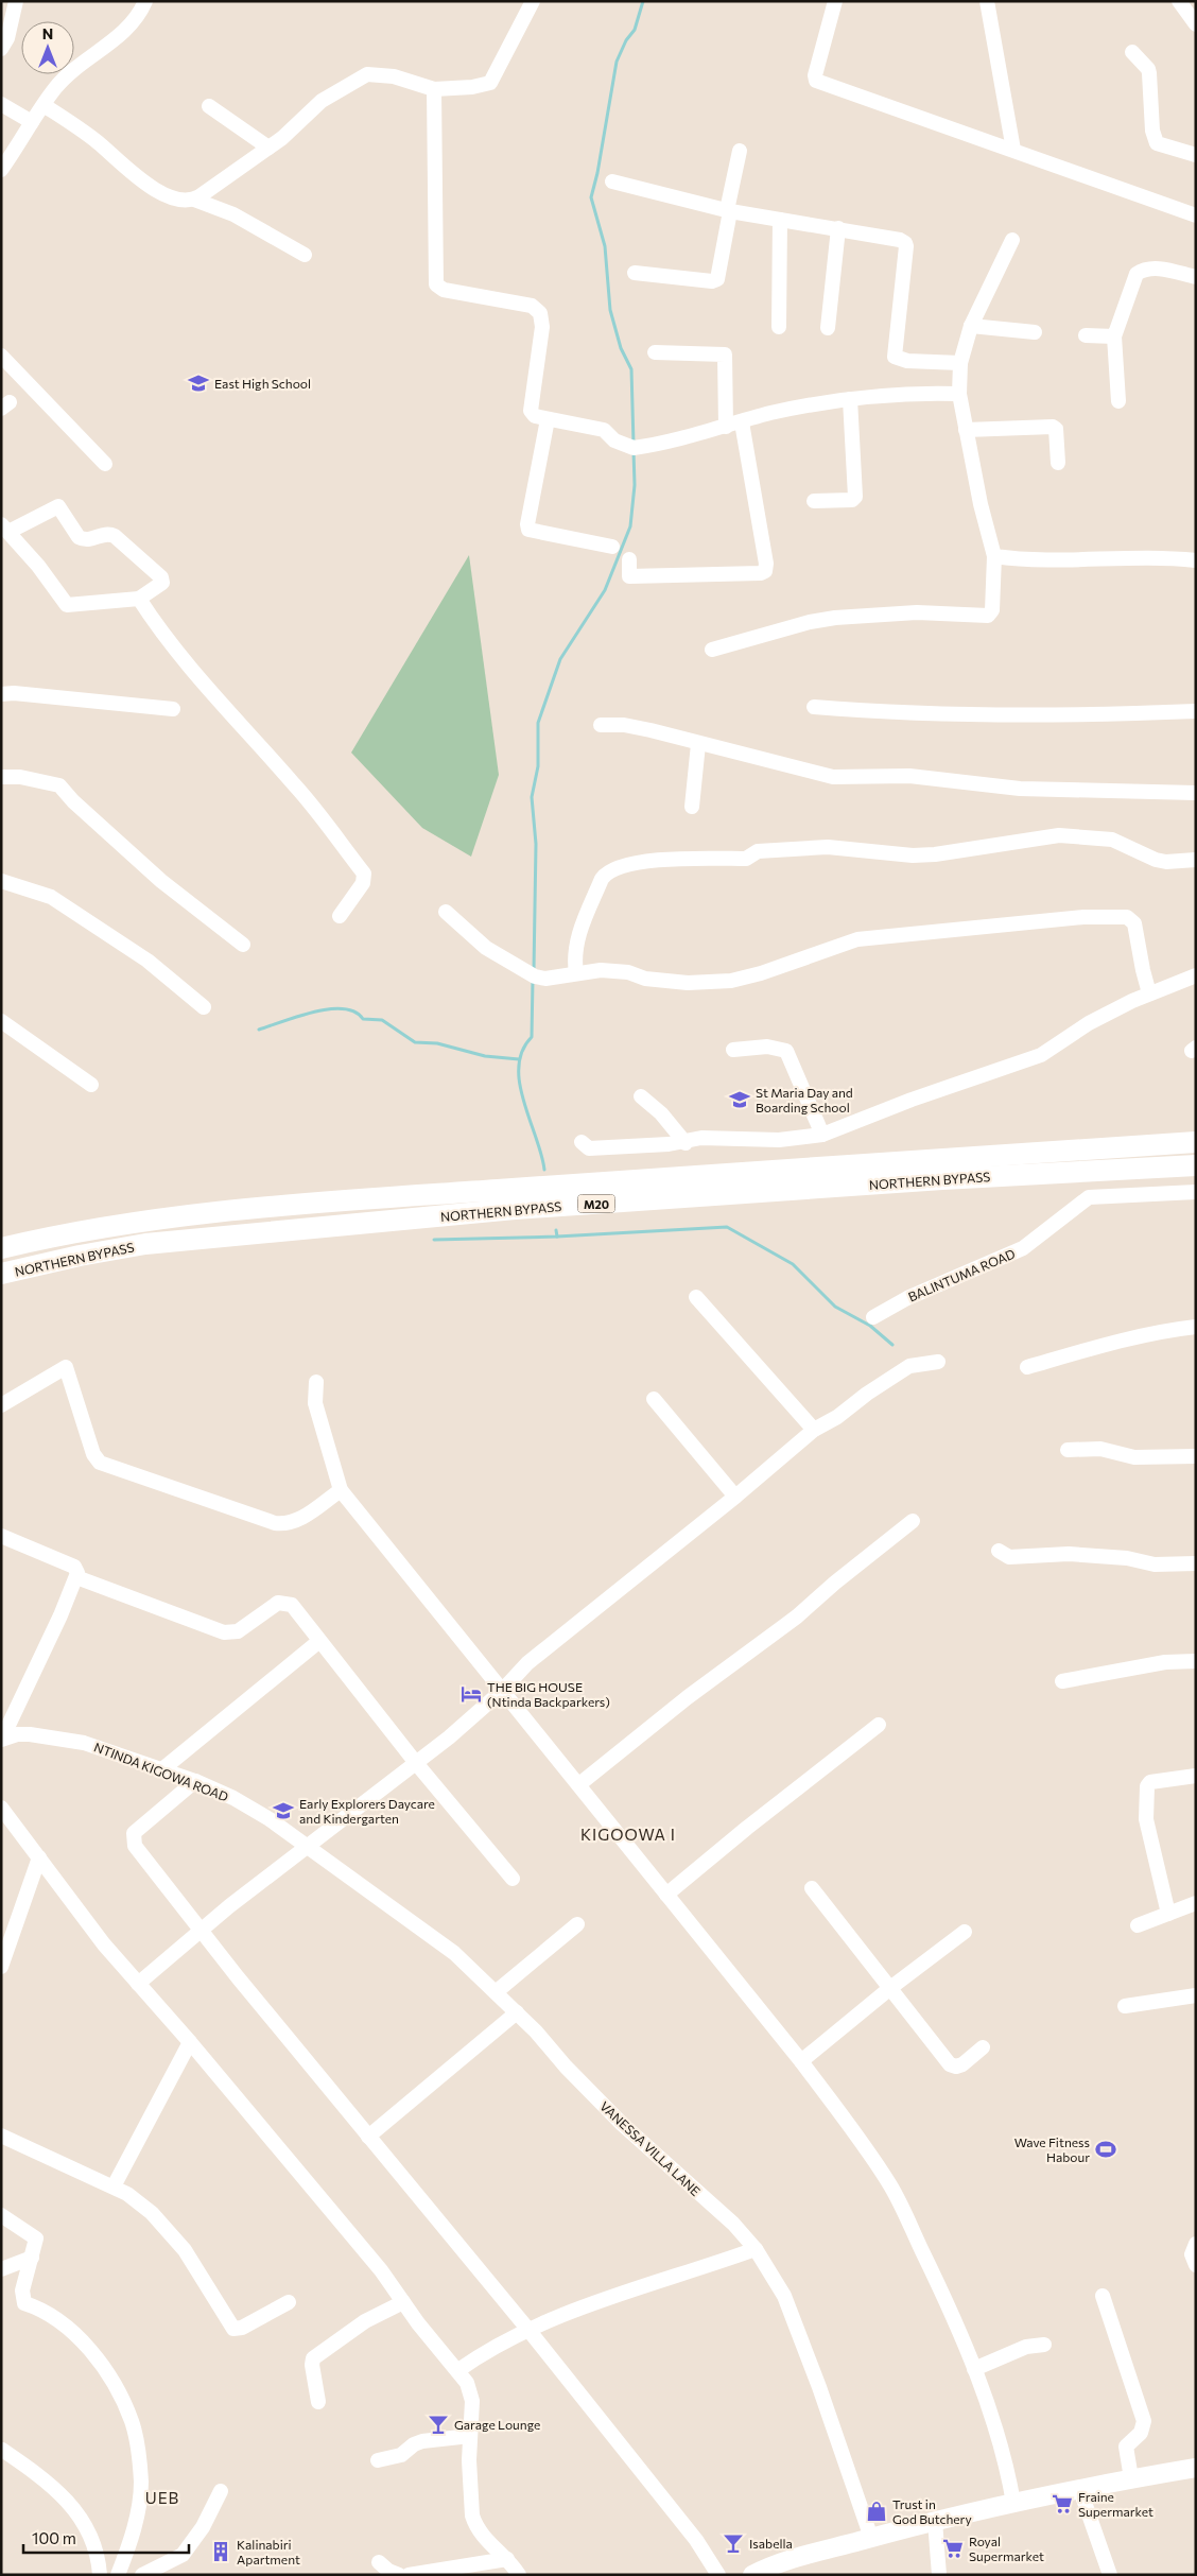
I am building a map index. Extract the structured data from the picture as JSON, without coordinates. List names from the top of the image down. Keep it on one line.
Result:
{"streets":{"highway":["NORTHERN BYPASS","M20"],"street":["BALINTUMA ROAD","NTINDA KIGOWA ROAD","VANESSA VILLA LANE"]},"crossings":[["NTINDA KIGOWA ROAD","VANESSA VILLA LANE"]],"districts":["KIGOOWA I","UEB"],"places":{"school or university":["East High School","St Maria Day and Boarding School","Early Explorers Daycare and Kindergarten"],"hotel":["THE BIG HOUSE (Ntinda Backparkers)"],"sports":["Wave Fitness Habour"],"bar":["Garage Lounge","Isabella"],"supermarket":["Fraine Supermarket","Royal Supermarket"],"shop":["Trust in God Butchery"],"building":["Kalinabiri Apartment"]},"scale_bar":"100 m","north":"top"}
